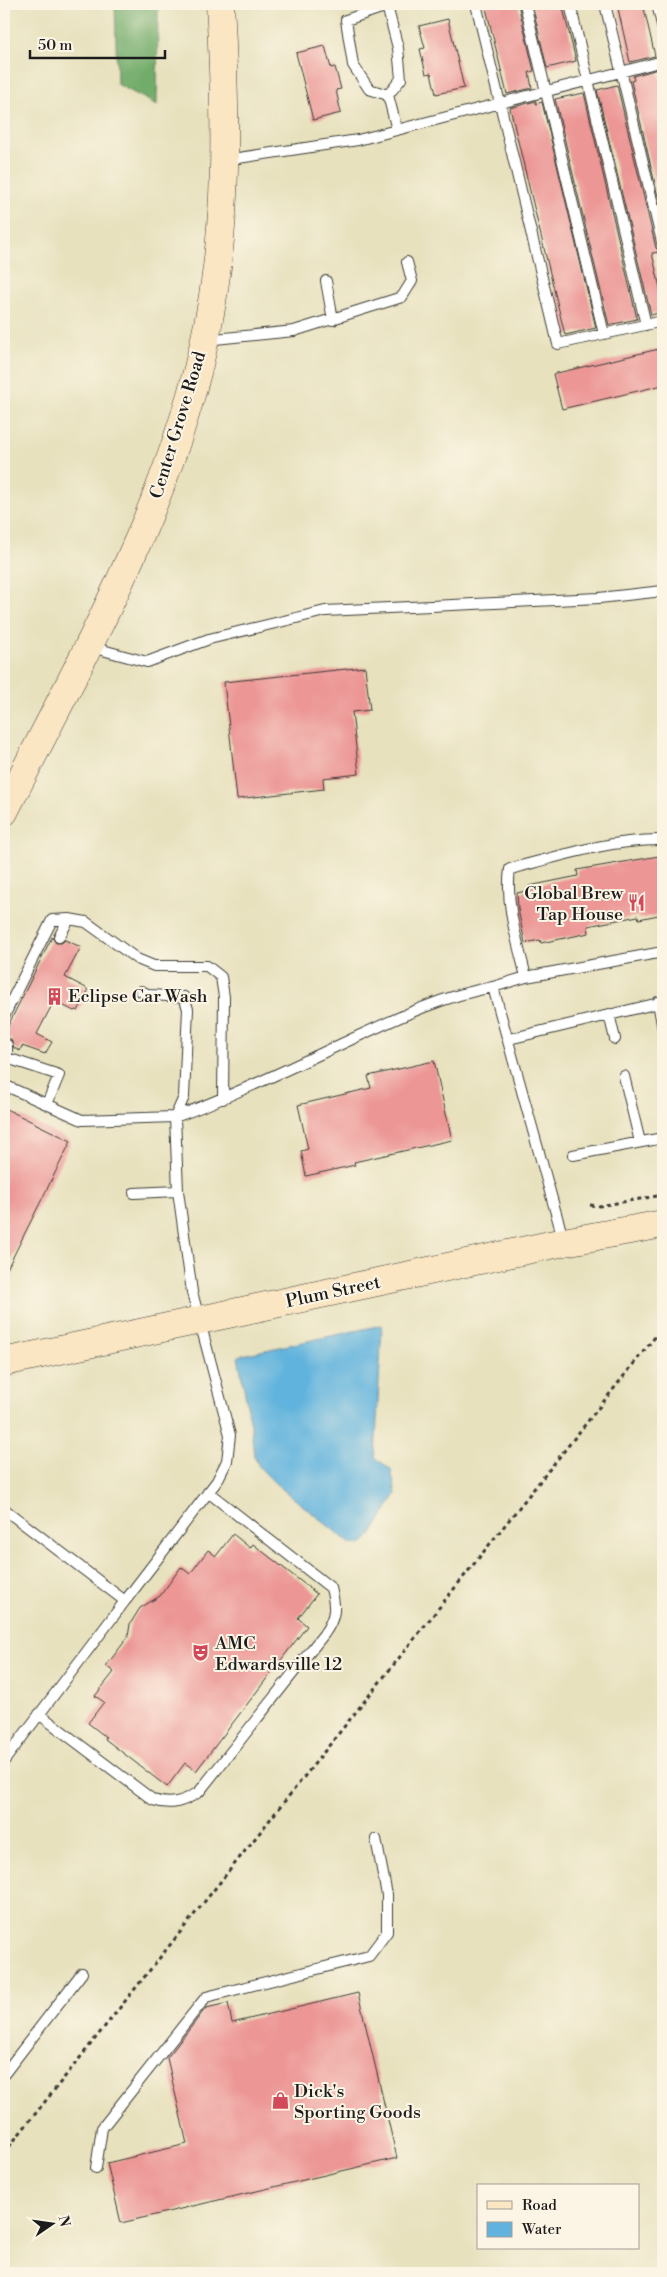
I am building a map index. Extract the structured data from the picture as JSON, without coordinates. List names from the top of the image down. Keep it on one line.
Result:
{"streets":{"street":["Center Grove Road","Plum Street"]},"places":{"restaurant":["Global Brew Tap House"],"building":["Eclipse Car Wash"],"theatre":["AMC Edwardsville 12"],"shop":["Dick's Sporting Goods"]},"legend":["Road","Water"],"scale_bar":"50 m","north":"right"}
